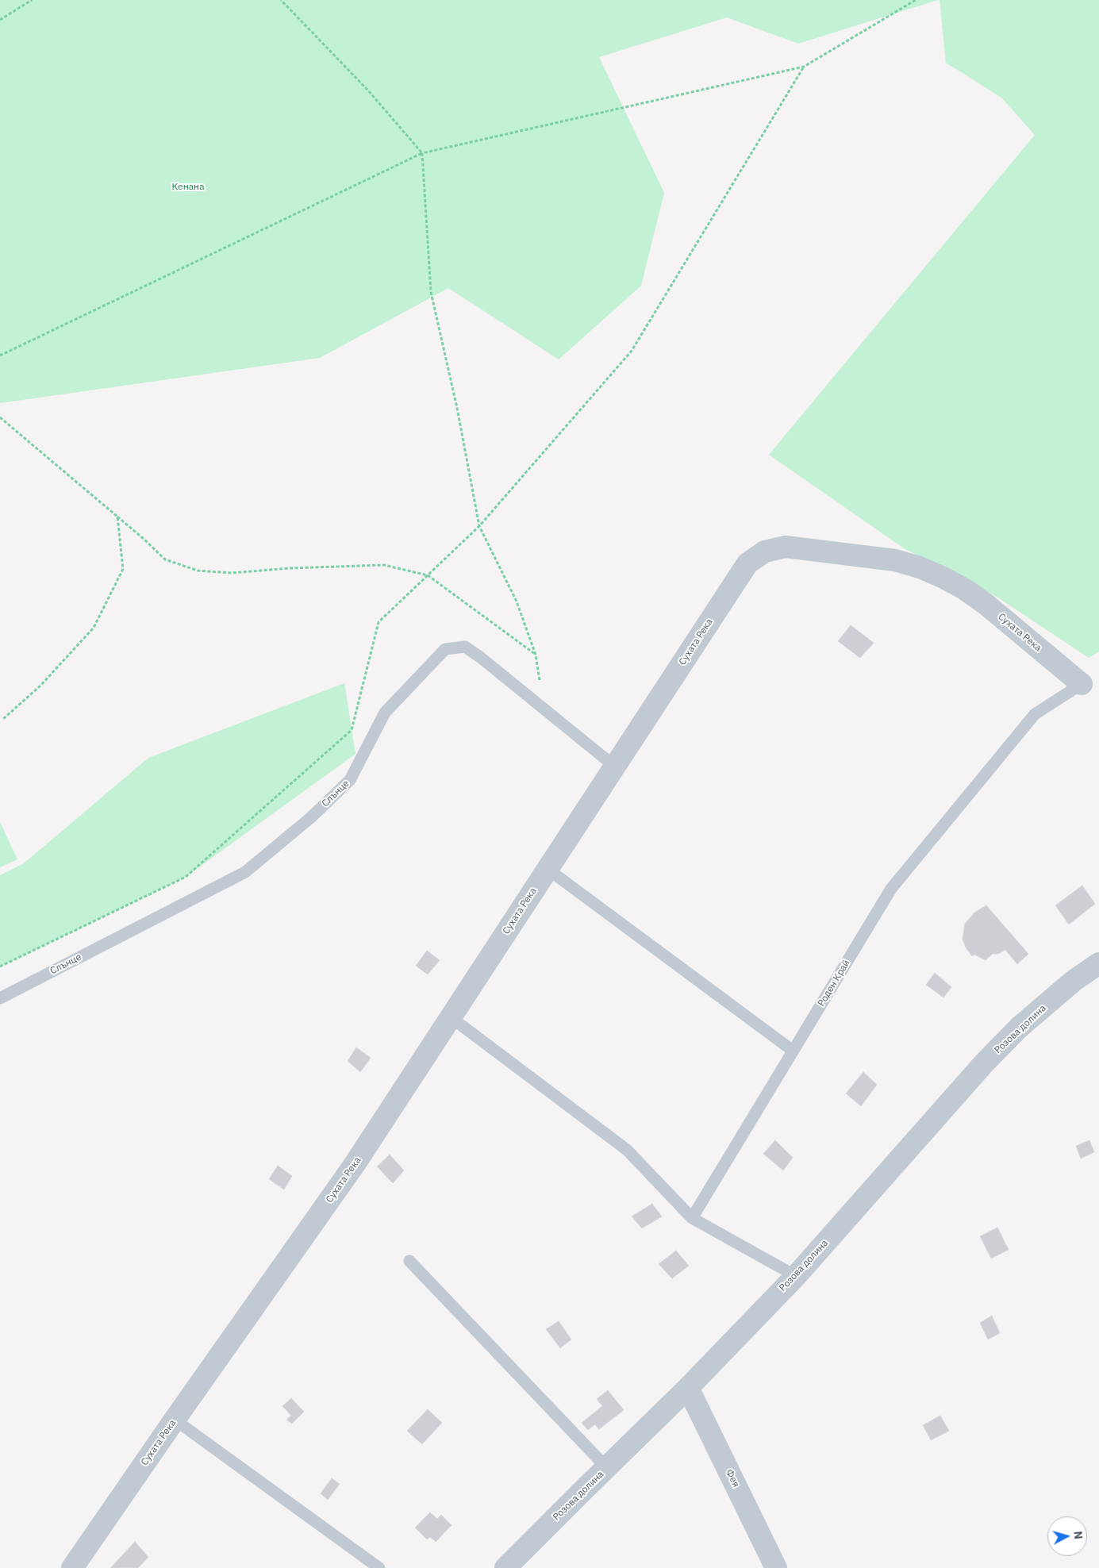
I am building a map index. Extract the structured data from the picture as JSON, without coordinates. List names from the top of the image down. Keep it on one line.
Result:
{"streets":{"street":["Сухата Река","Розова долина","Фея"],"lane":["Слънце","Роден Край"]},"crossings":[["Сухата Река","Слънце"],["Сухата Река","Роден Край"],["Розова долина","Фея"]],"parks":["Кенана"],"north":"right"}
